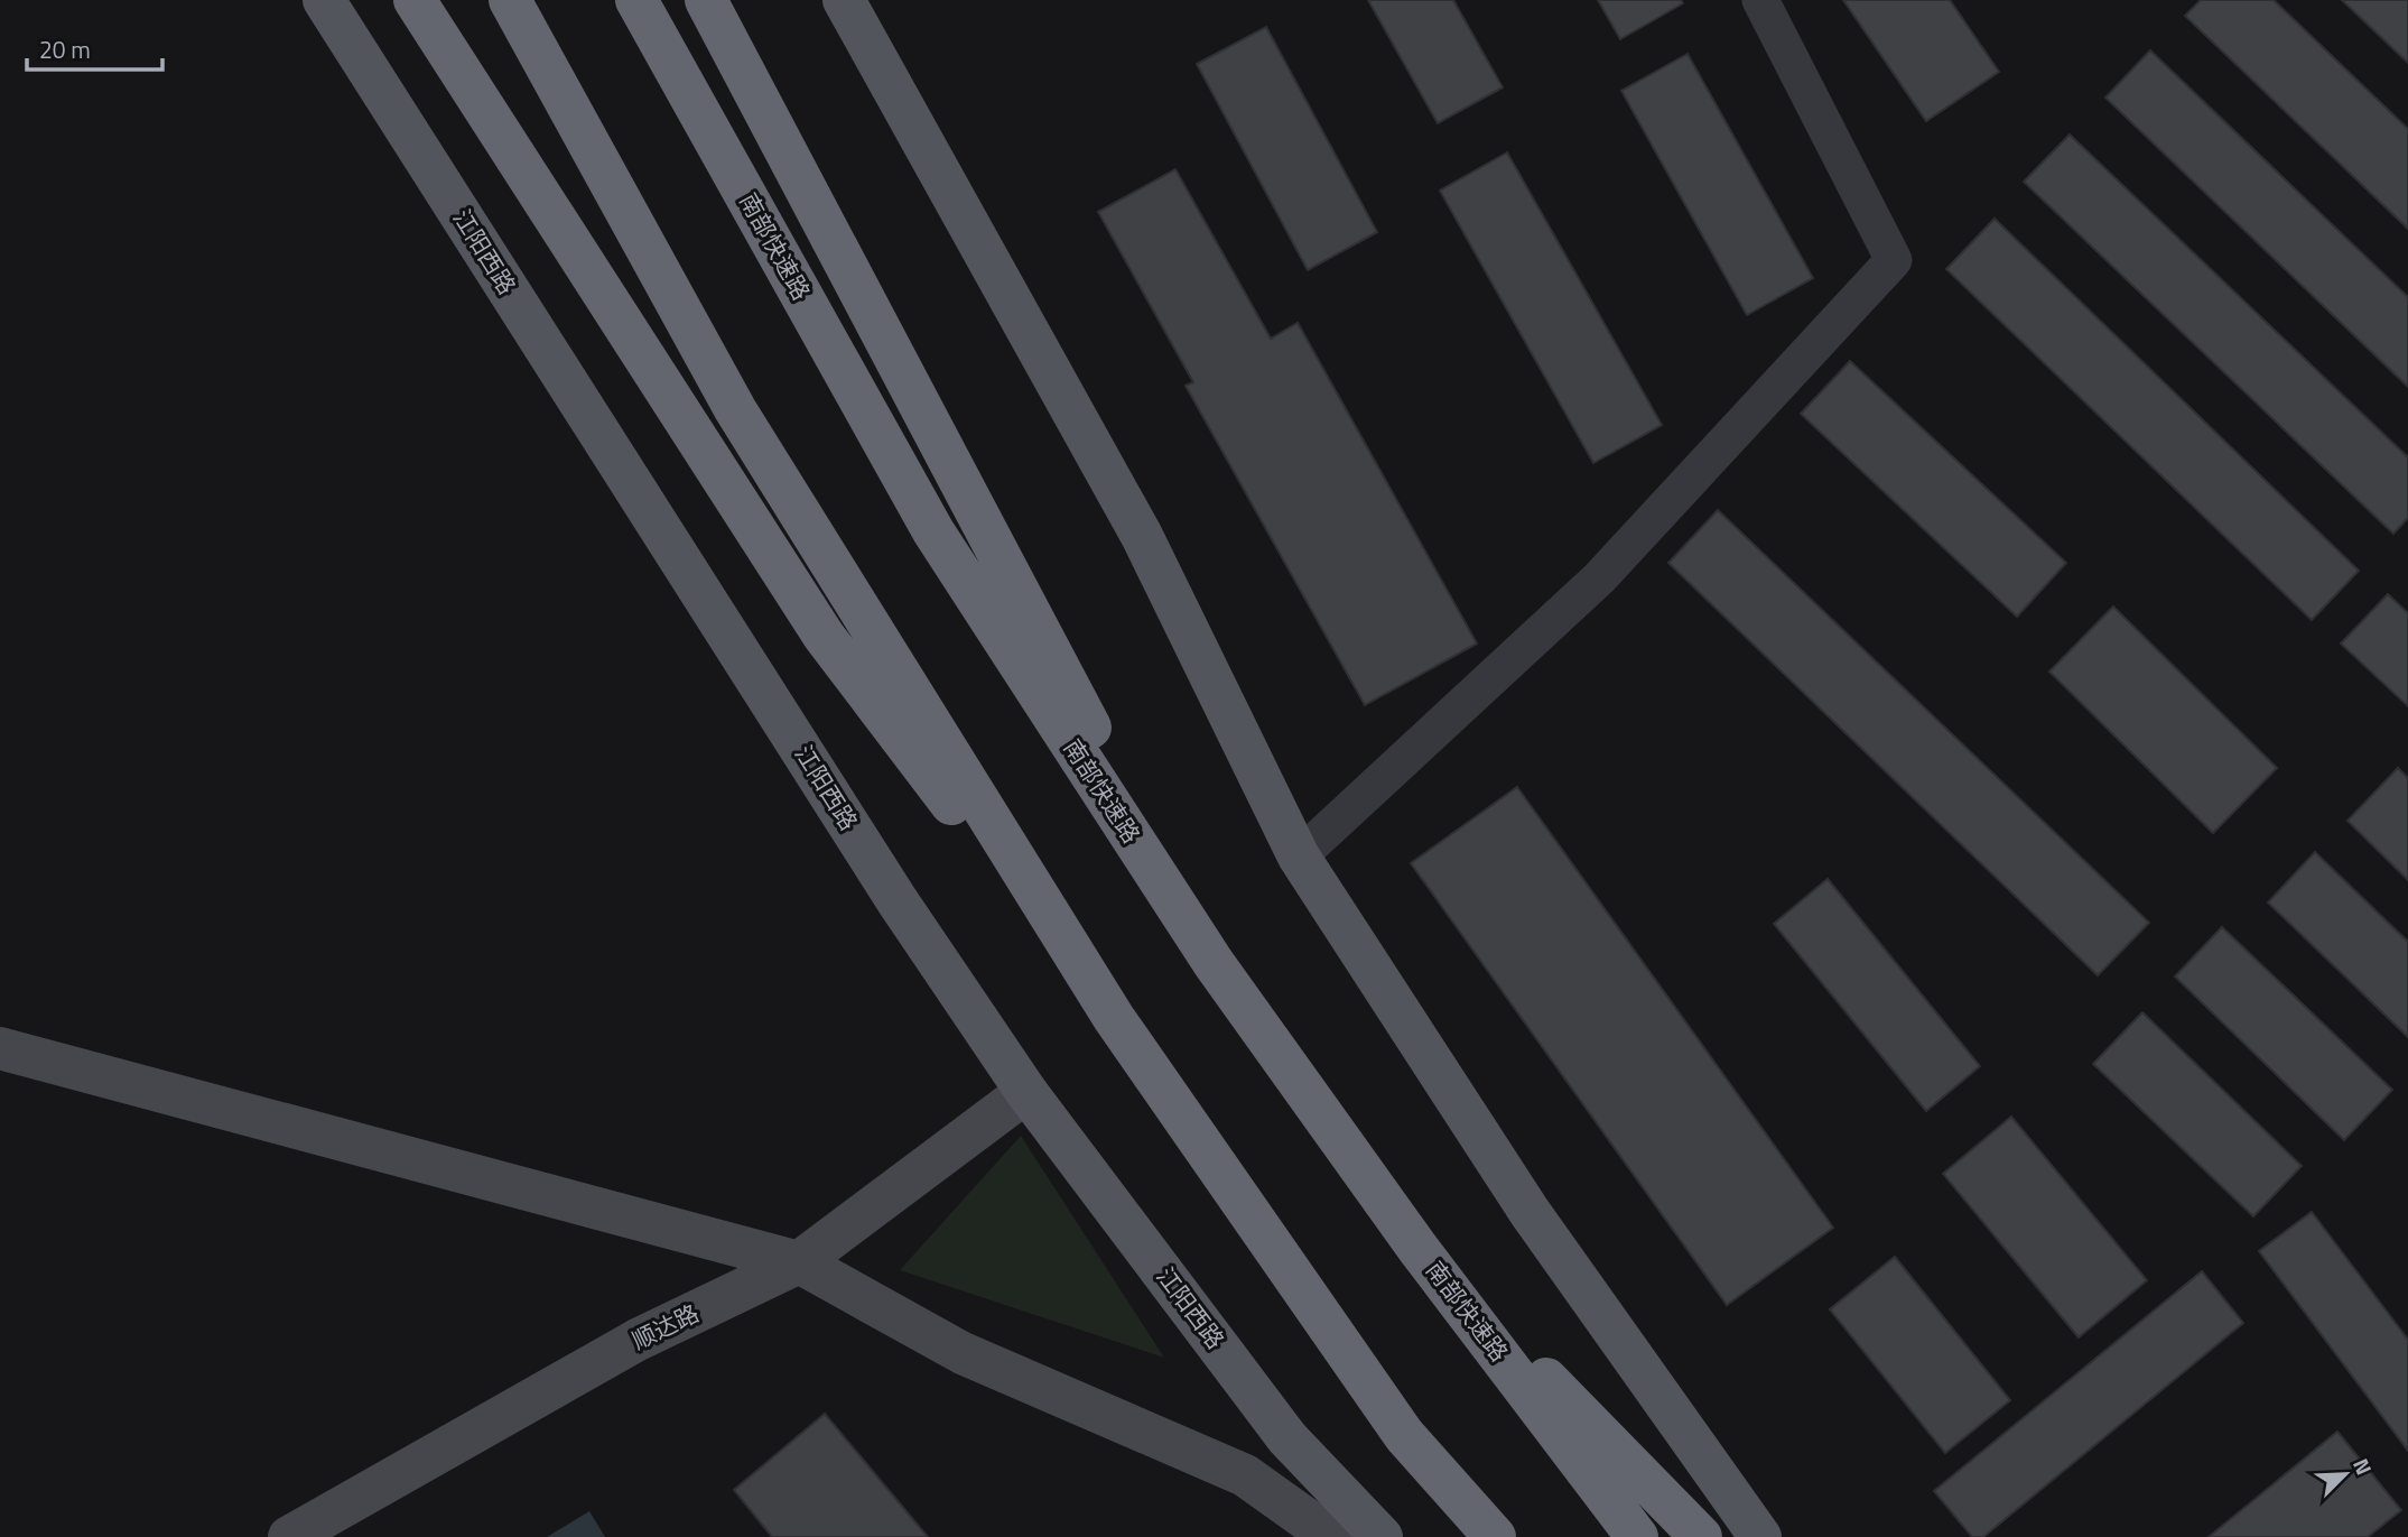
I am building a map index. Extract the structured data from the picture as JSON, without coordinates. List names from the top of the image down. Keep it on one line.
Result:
{"streets":{"highway":["南部快速路"],"main road":["江阳西路"],"street":["顺达路"]},"crossings":[["江阳西路","顺达路"]],"scale_bar":"20 m","north":"top right"}
